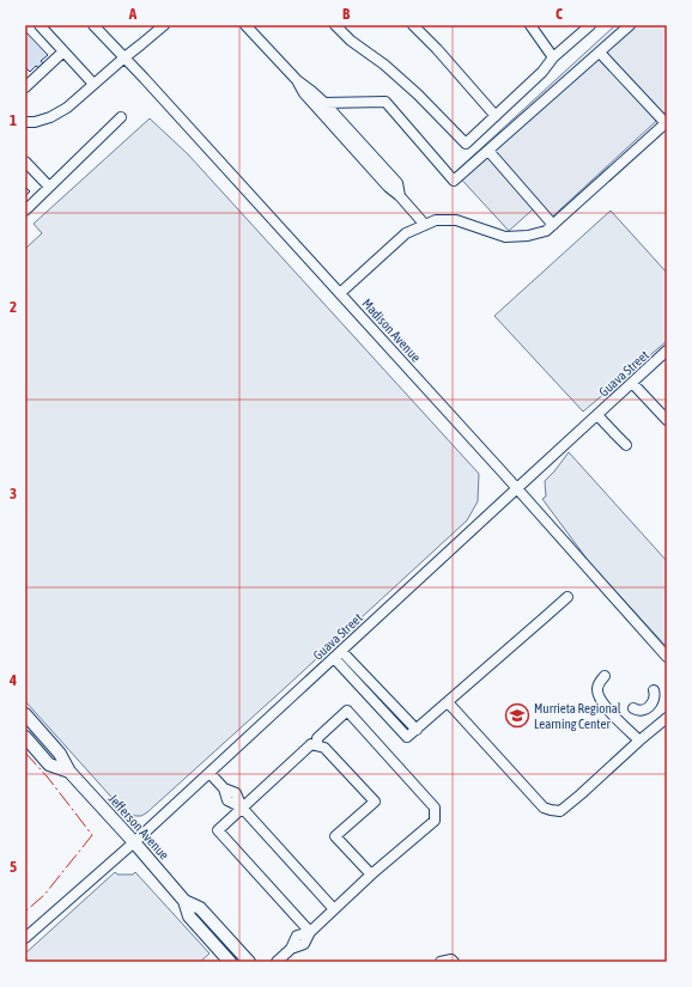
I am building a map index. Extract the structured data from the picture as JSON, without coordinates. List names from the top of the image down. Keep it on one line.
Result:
{"streets":{"main road":["Jefferson Avenue"],"street":["Madison Avenue","Guava Street"]},"crossings":[["Madison Avenue","Guava Street"],["Guava Street","Jefferson Avenue"]],"places":{"school or university":["Murrieta Regional Learning Center"]},"grid":{"columns":["A","B","C"],"rows":["1","2","3","4","5"]}}
